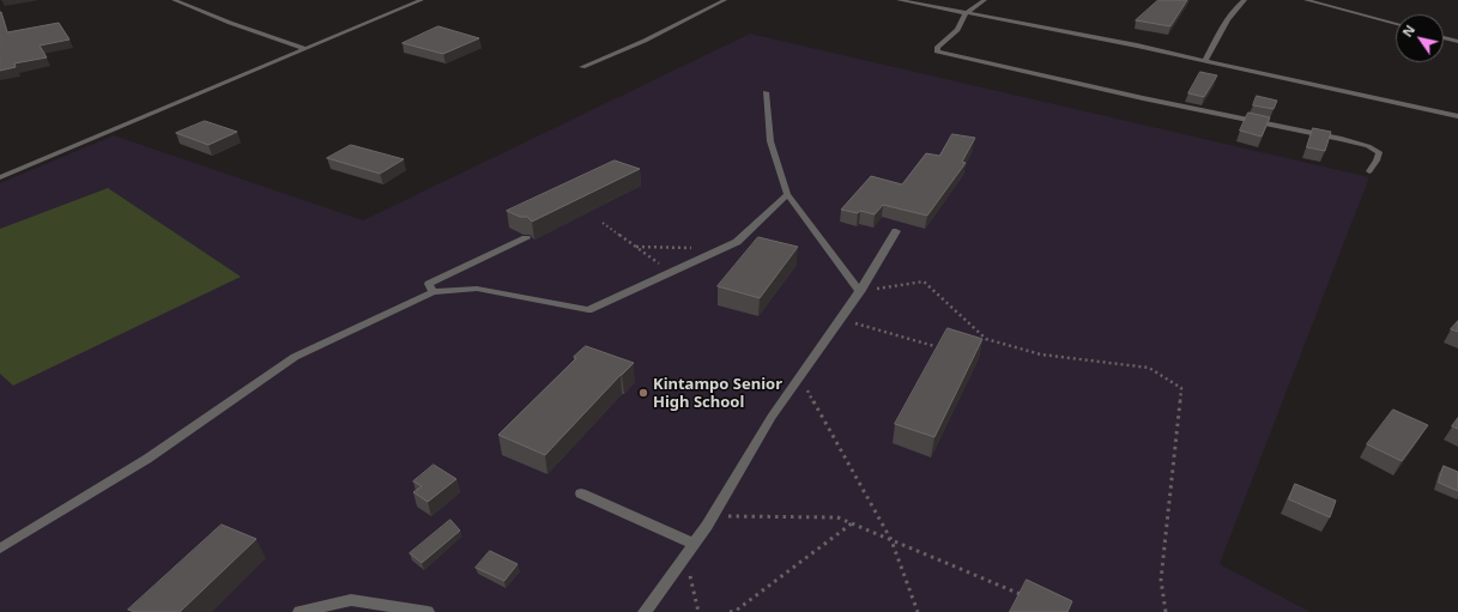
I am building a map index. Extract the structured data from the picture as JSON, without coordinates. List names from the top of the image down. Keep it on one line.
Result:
{"places":["Kintampo Senior High School"],"north":"top left"}
